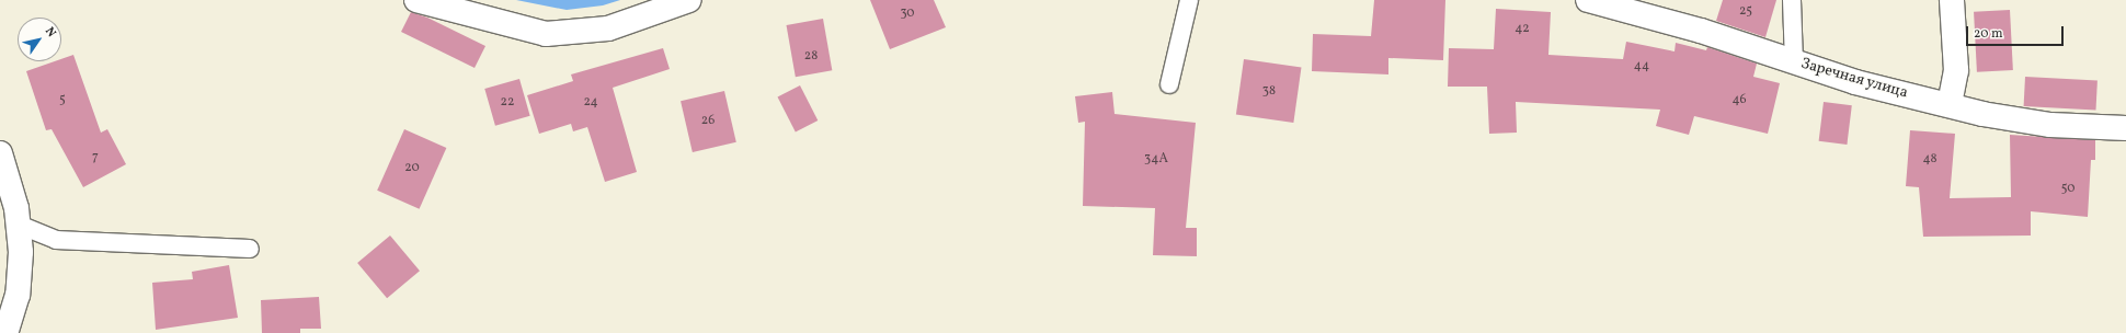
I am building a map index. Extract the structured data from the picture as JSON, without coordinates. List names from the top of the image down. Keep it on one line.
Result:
{"streets":{"street":["Заречная улица"]},"house_numbers":["25","30","42","28","44","38","5","46","22","24","26","7","34А","48","20","50"],"scale_bar":"20 m","north":"top right"}
